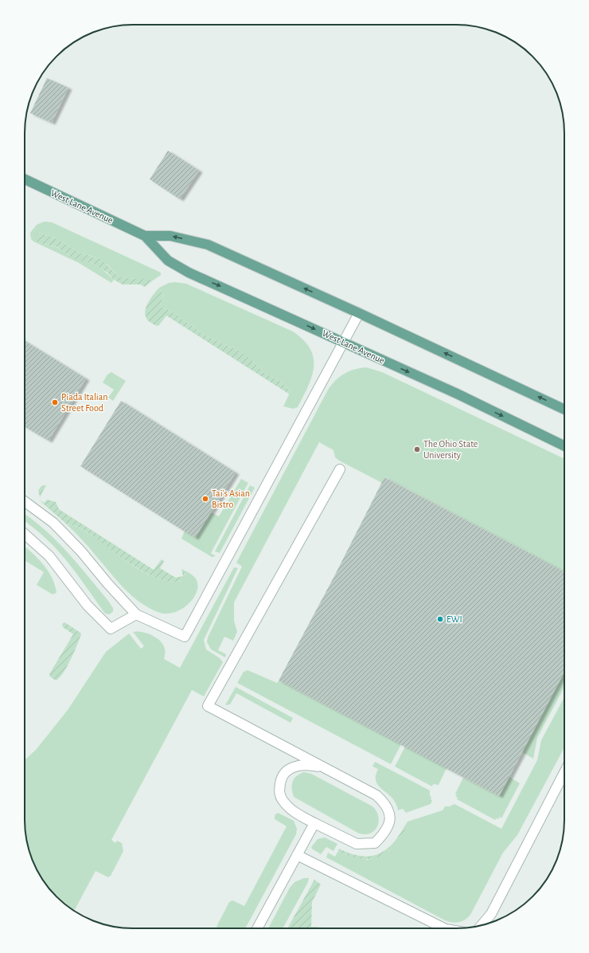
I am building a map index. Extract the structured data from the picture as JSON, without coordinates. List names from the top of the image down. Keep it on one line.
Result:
{"streets":{"main road":["West Lane Avenue"]},"places":["Piada Italian Street Food","The Ohio State University","Tai's Asian Bistro","EWI"]}
